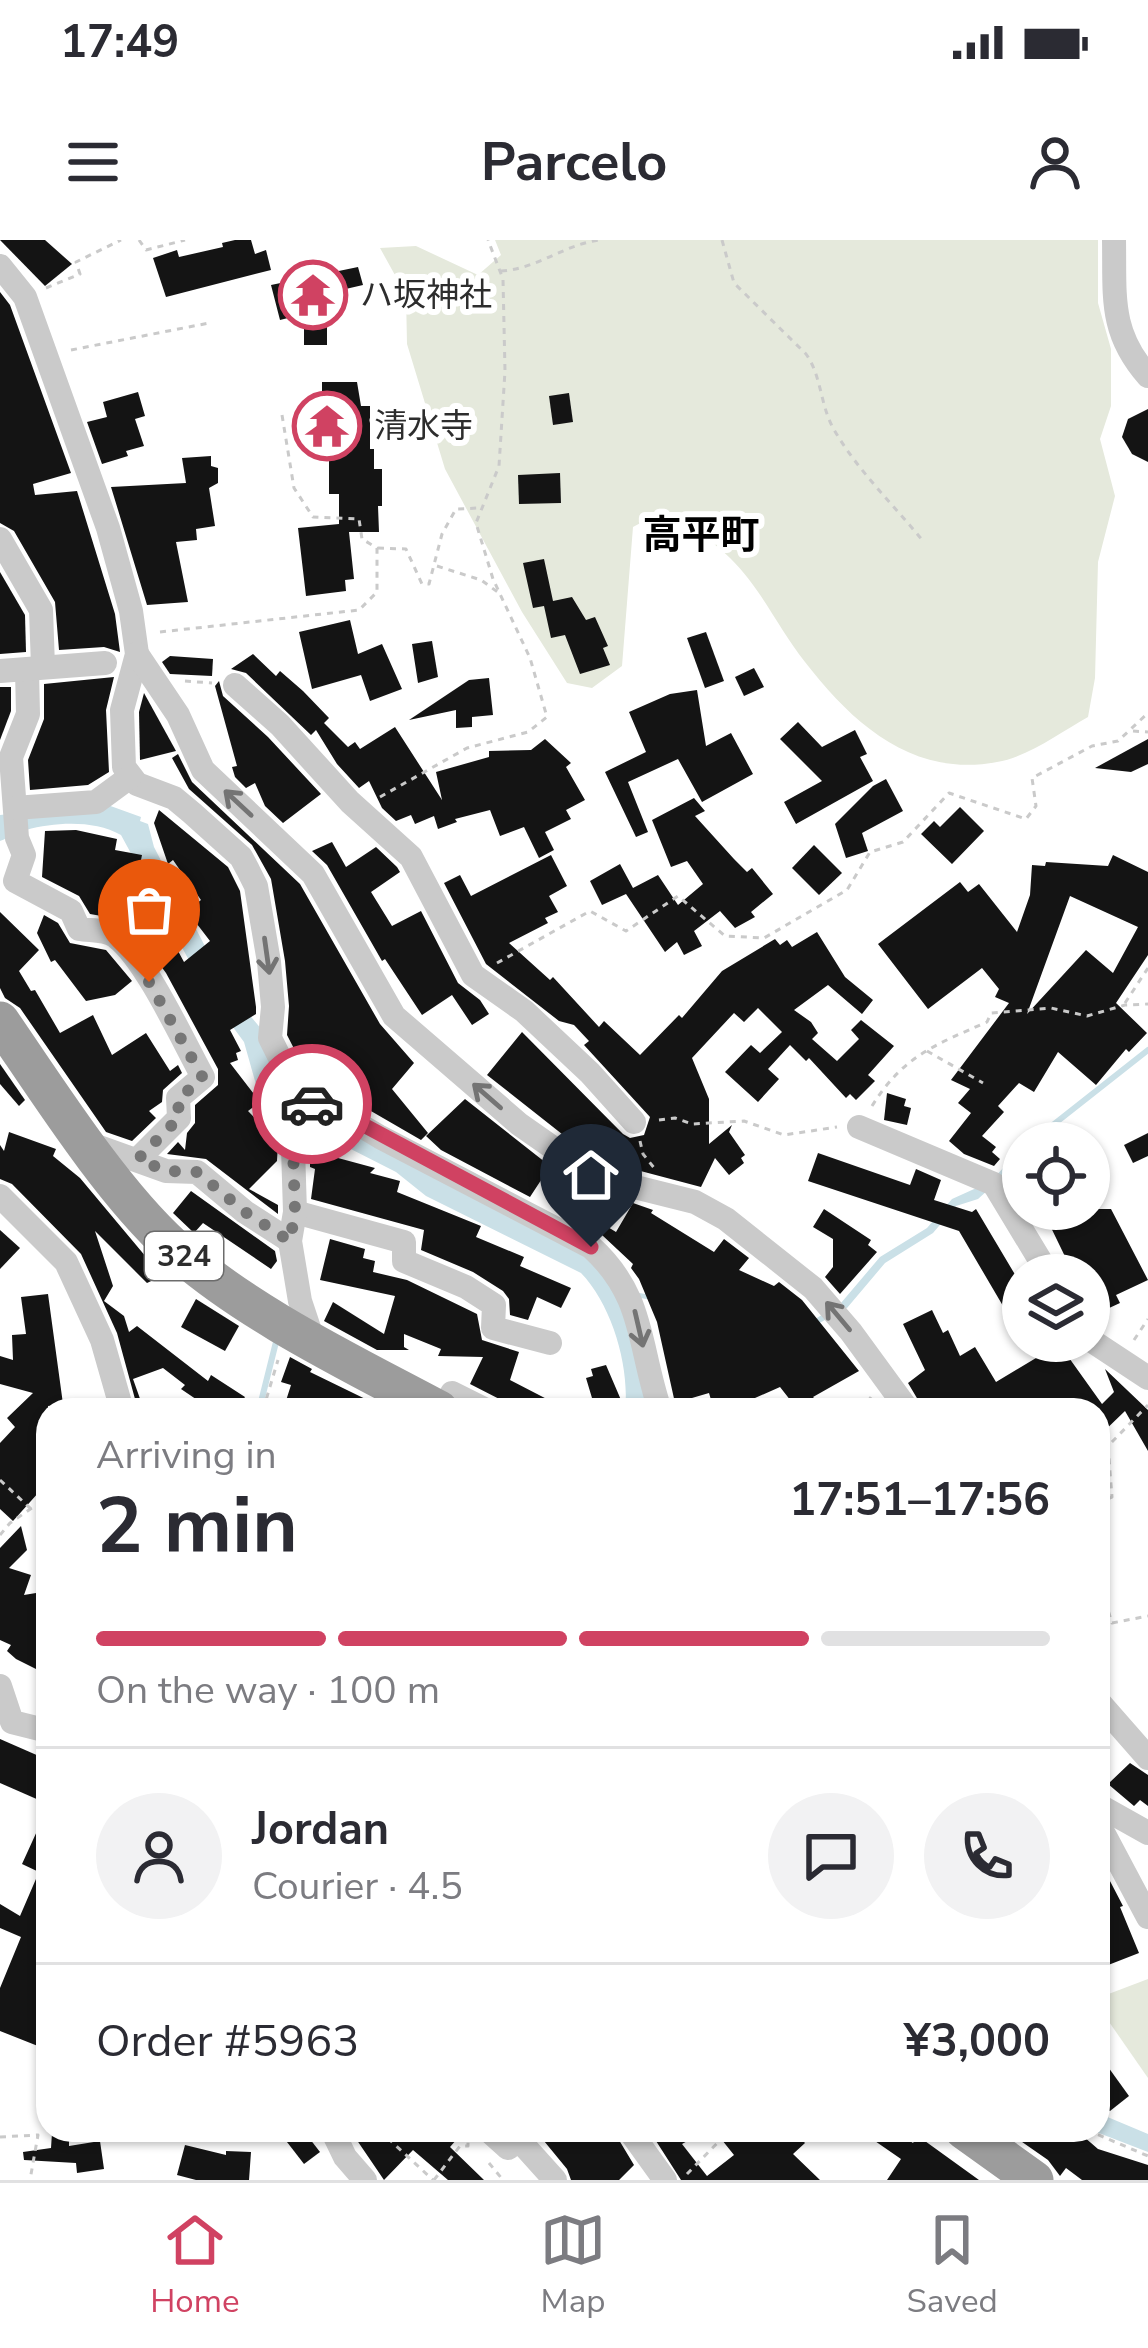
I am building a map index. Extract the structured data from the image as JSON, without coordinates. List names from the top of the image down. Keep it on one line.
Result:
{"streets":{"highway":["324"]},"districts":["高平町"],"places":{"temple":["ハ坂神社","清水寺"]},"page":{"status":"17:49","header":"Parcelo","heading":["2 min","Arriving in","17:51–17:56"],"panel":["Jordan","Courier · 4.5","Order #5963","¥3,000"],"bar":"On the way · 100 m","tabs":["Home","Map","Saved"]}}
